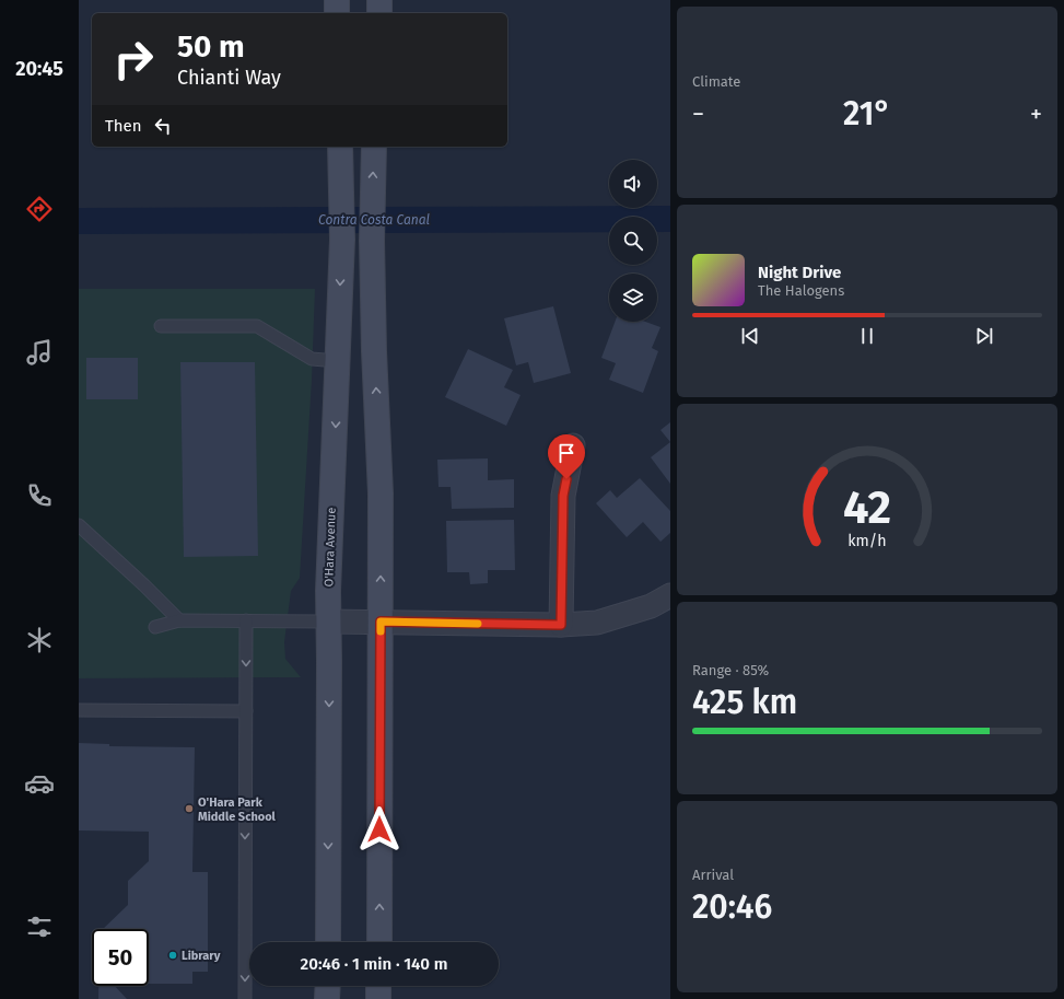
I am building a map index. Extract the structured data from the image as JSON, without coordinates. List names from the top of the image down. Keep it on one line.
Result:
{"streets":{"main road":["O'Hara Avenue"]},"water":["Contra Costa Canal"],"places":["O'Hara Park Middle School","Library"],"page":{"tabs":"20:45","tile":["Climate",["Range · 85%","425 km"],["Arrival","20:46"]],"turn":["50 m","Chianti Way"],"heat":["−","21°","+"],"then":"Then","song":["Night Drive","The Halogens"],"limit":"50","trip":"20:46 · 1 min · 140 m","gauge":["42","km/h"]}}
